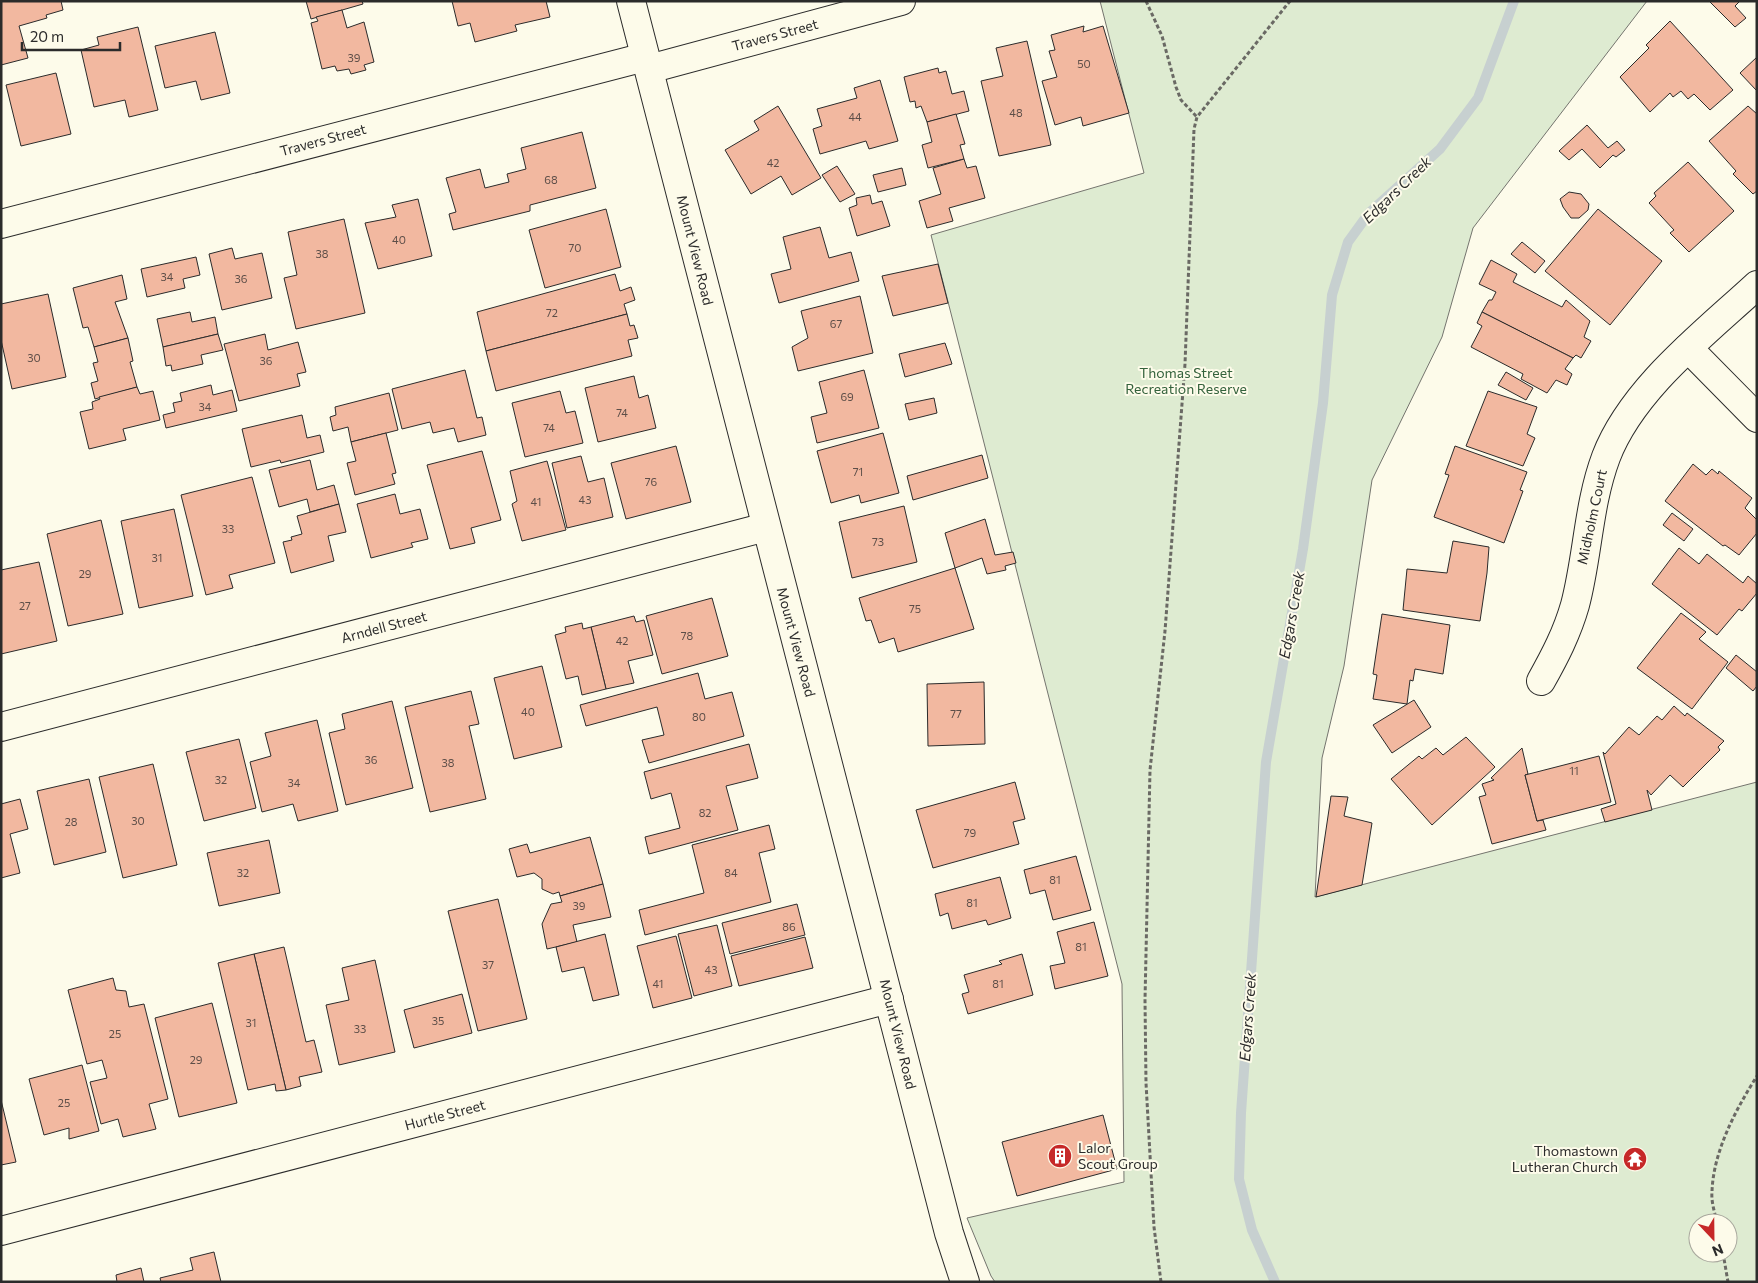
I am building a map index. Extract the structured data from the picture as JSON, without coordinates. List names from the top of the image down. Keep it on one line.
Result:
{"streets":{"street":["Travers Street","Mount View Road","Midholm Court","Arndell Street","Hurtle Street"]},"crossings":[["Travers Street","Mount View Road"],["Mount View Road","Arndell Street"],["Mount View Road","Hurtle Street"]],"water":["Edgars Creek"],"parks":["Thomas Street Recreation Reserve"],"places":{"building":["Lalor Scout Group"],"temple":["Thomastown Lutheran Church"]},"house_numbers":["39","50","48","44","42","68","40","70","38","34","36","72","67","30","36","69","34","74","74","71","76","43","41","33","73","31","29","27","75","78","42","40","77","80","36","38","11","32","34","82","30","28","79","32","84","81","81","39","86","81","37","43","41","81","35","31","33","25","29","25"],"scale_bar":"20 m","north":"bottom"}
